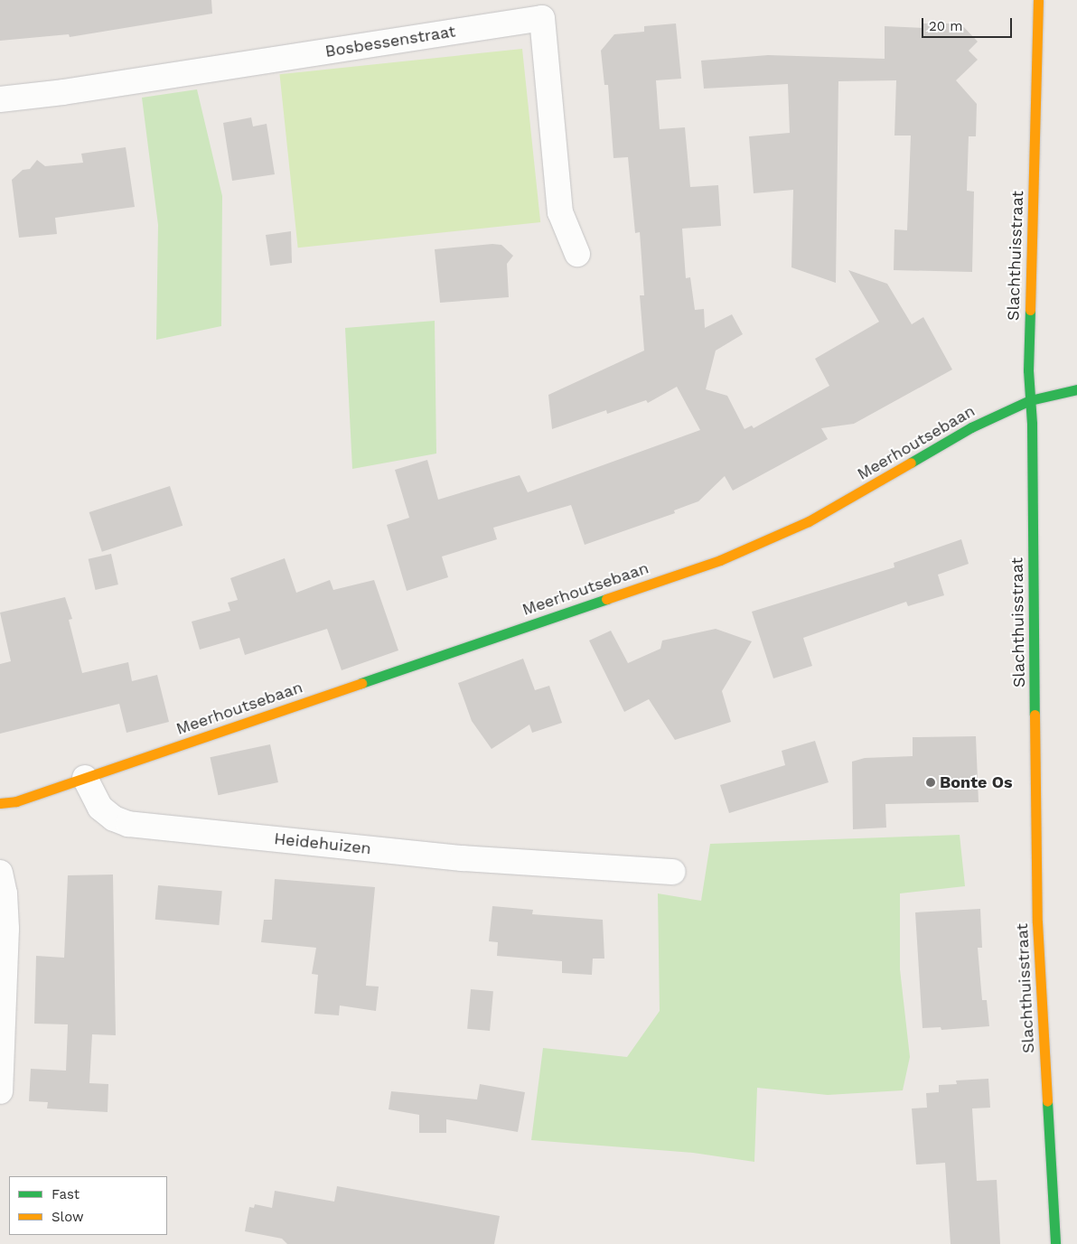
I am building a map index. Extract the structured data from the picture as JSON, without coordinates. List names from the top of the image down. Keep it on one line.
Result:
{"streets":{"street":["Bosbessenstraat","Slachthuisstraat","Meerhoutsebaan","Heidehuizen"]},"crossings":[["Slachthuisstraat","Meerhoutsebaan"],["Meerhoutsebaan","Heidehuizen"]],"places":["Bonte Os"],"legend":["Fast","Slow"],"scale_bar":"20 m"}
